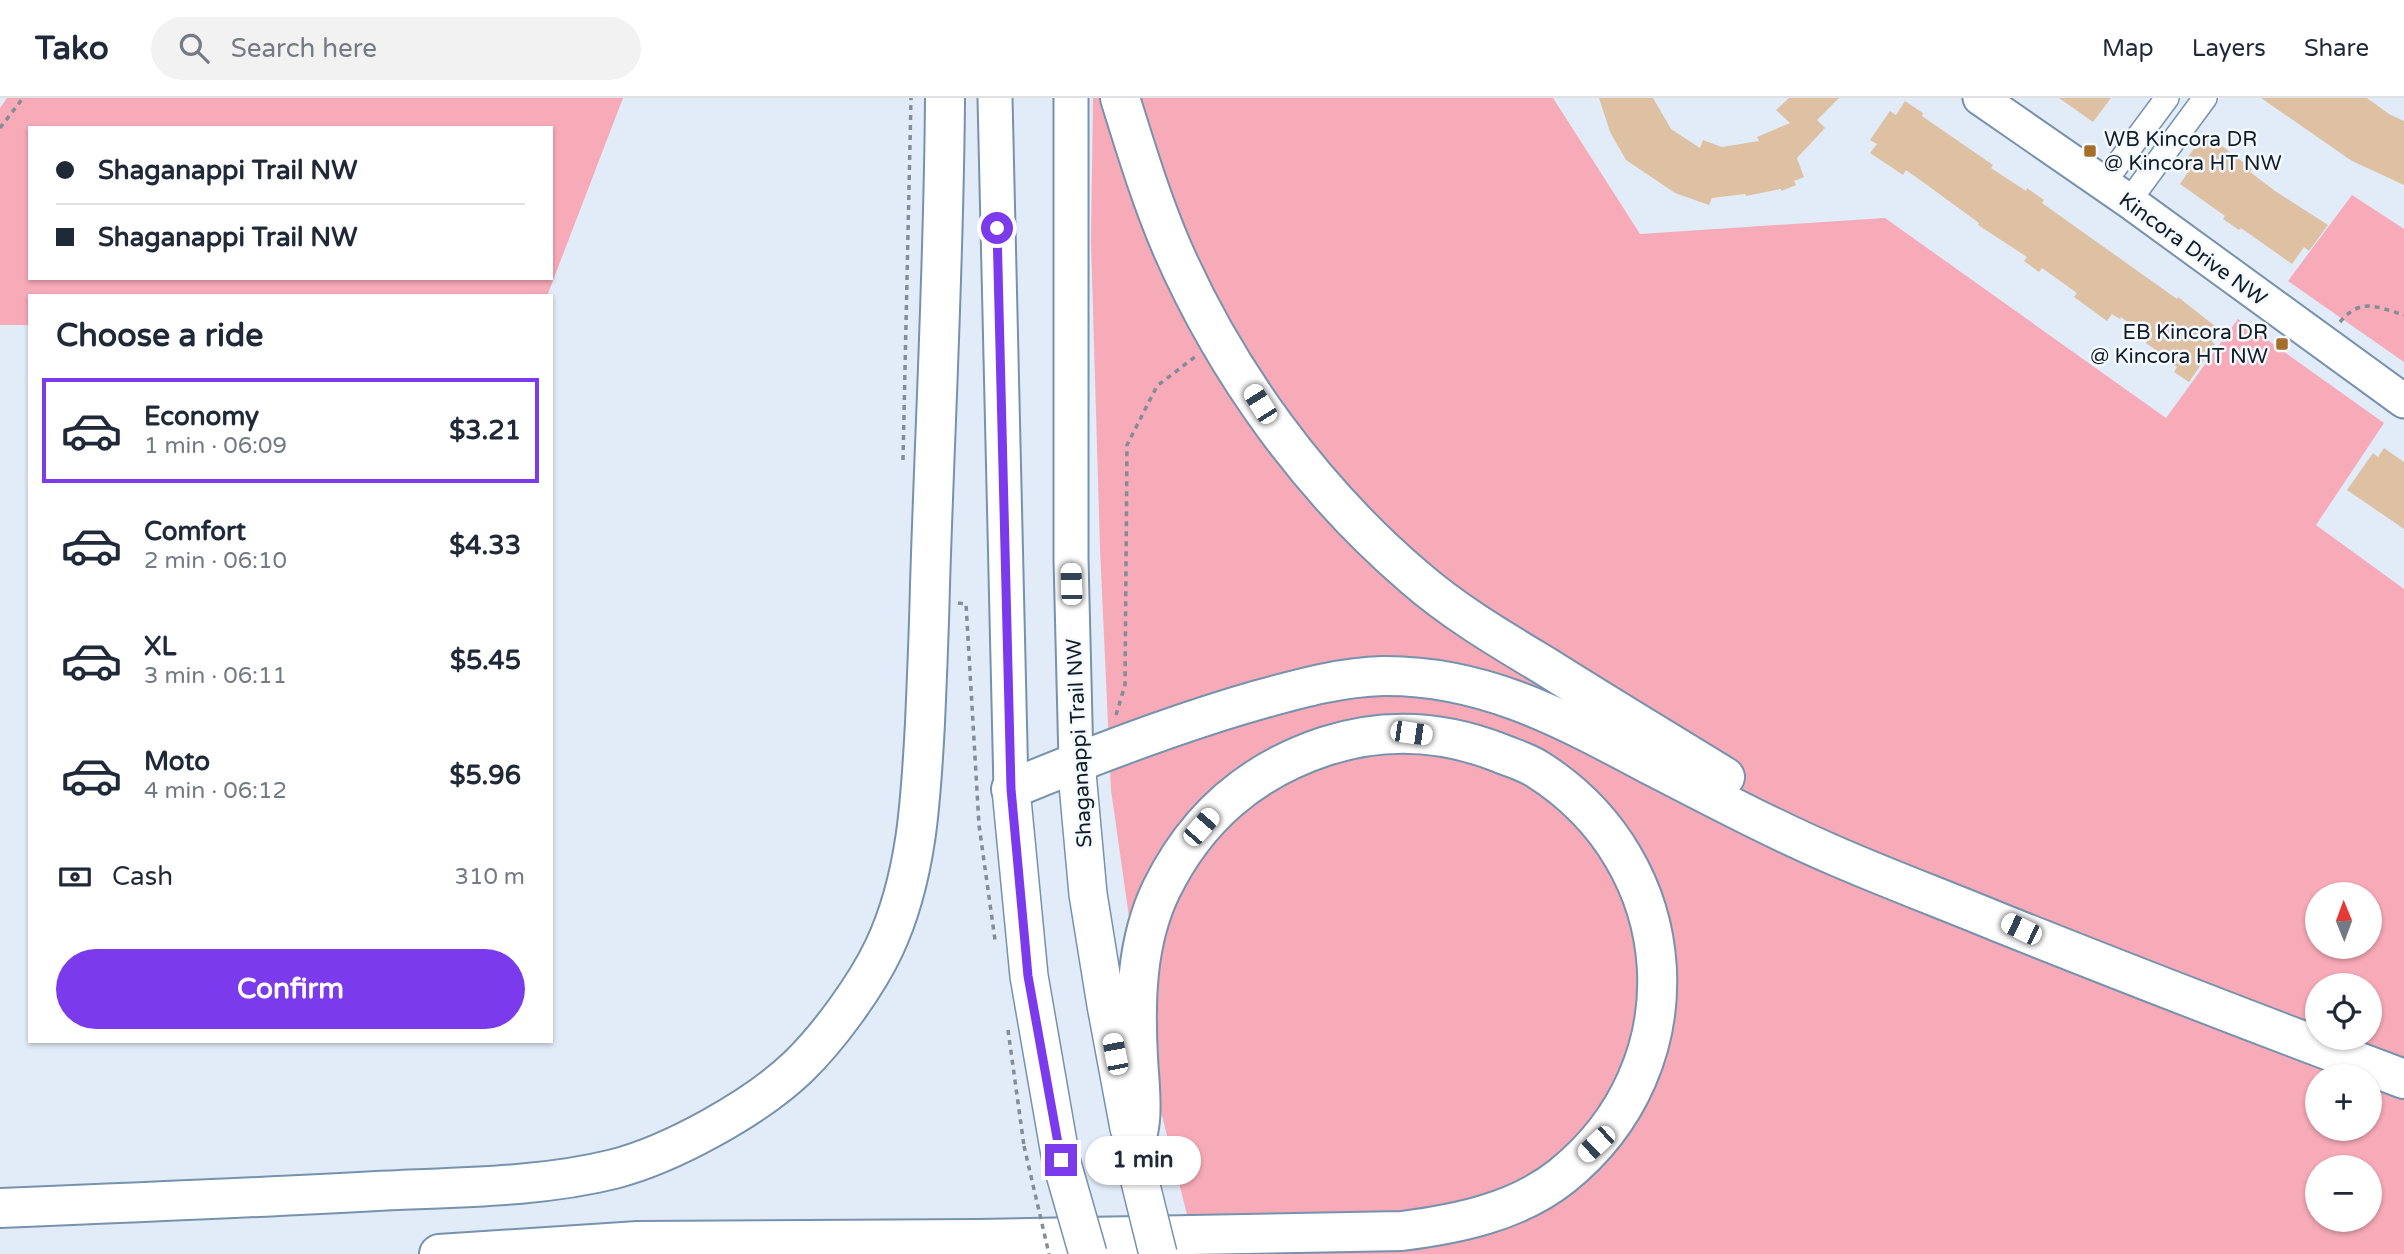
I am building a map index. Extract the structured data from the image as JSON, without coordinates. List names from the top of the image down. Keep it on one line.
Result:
{"streets":{"main road":["Kincora Drive NW","Shaganappi Trail NW"]},"places":{"transit":["WB Kincora DR @ Kincora HT NW","EB Kincora DR @ Kincora HT NW"]},"north":"top","page":{"header":"Tako","search":"Search here","nav":["Map","Layers","Share"],"banner":["Shaganappi Trail NW","Shaganappi Trail NW"],"heading":"Choose a ride","list":[{"name":"Economy","note":"1 min · 06:09","value":"$3.21"},{"name":"Comfort","note":"2 min · 06:10","value":"$4.33"},{"name":"XL","note":"3 min · 06:11","value":"$5.45"},{"name":"Moto","note":"4 min · 06:12","value":"$5.96"}],"pay":["Cash","310 m"],"map_buttons":["+","−"],"buttons":"Confirm","bubble":"1 min"}}
